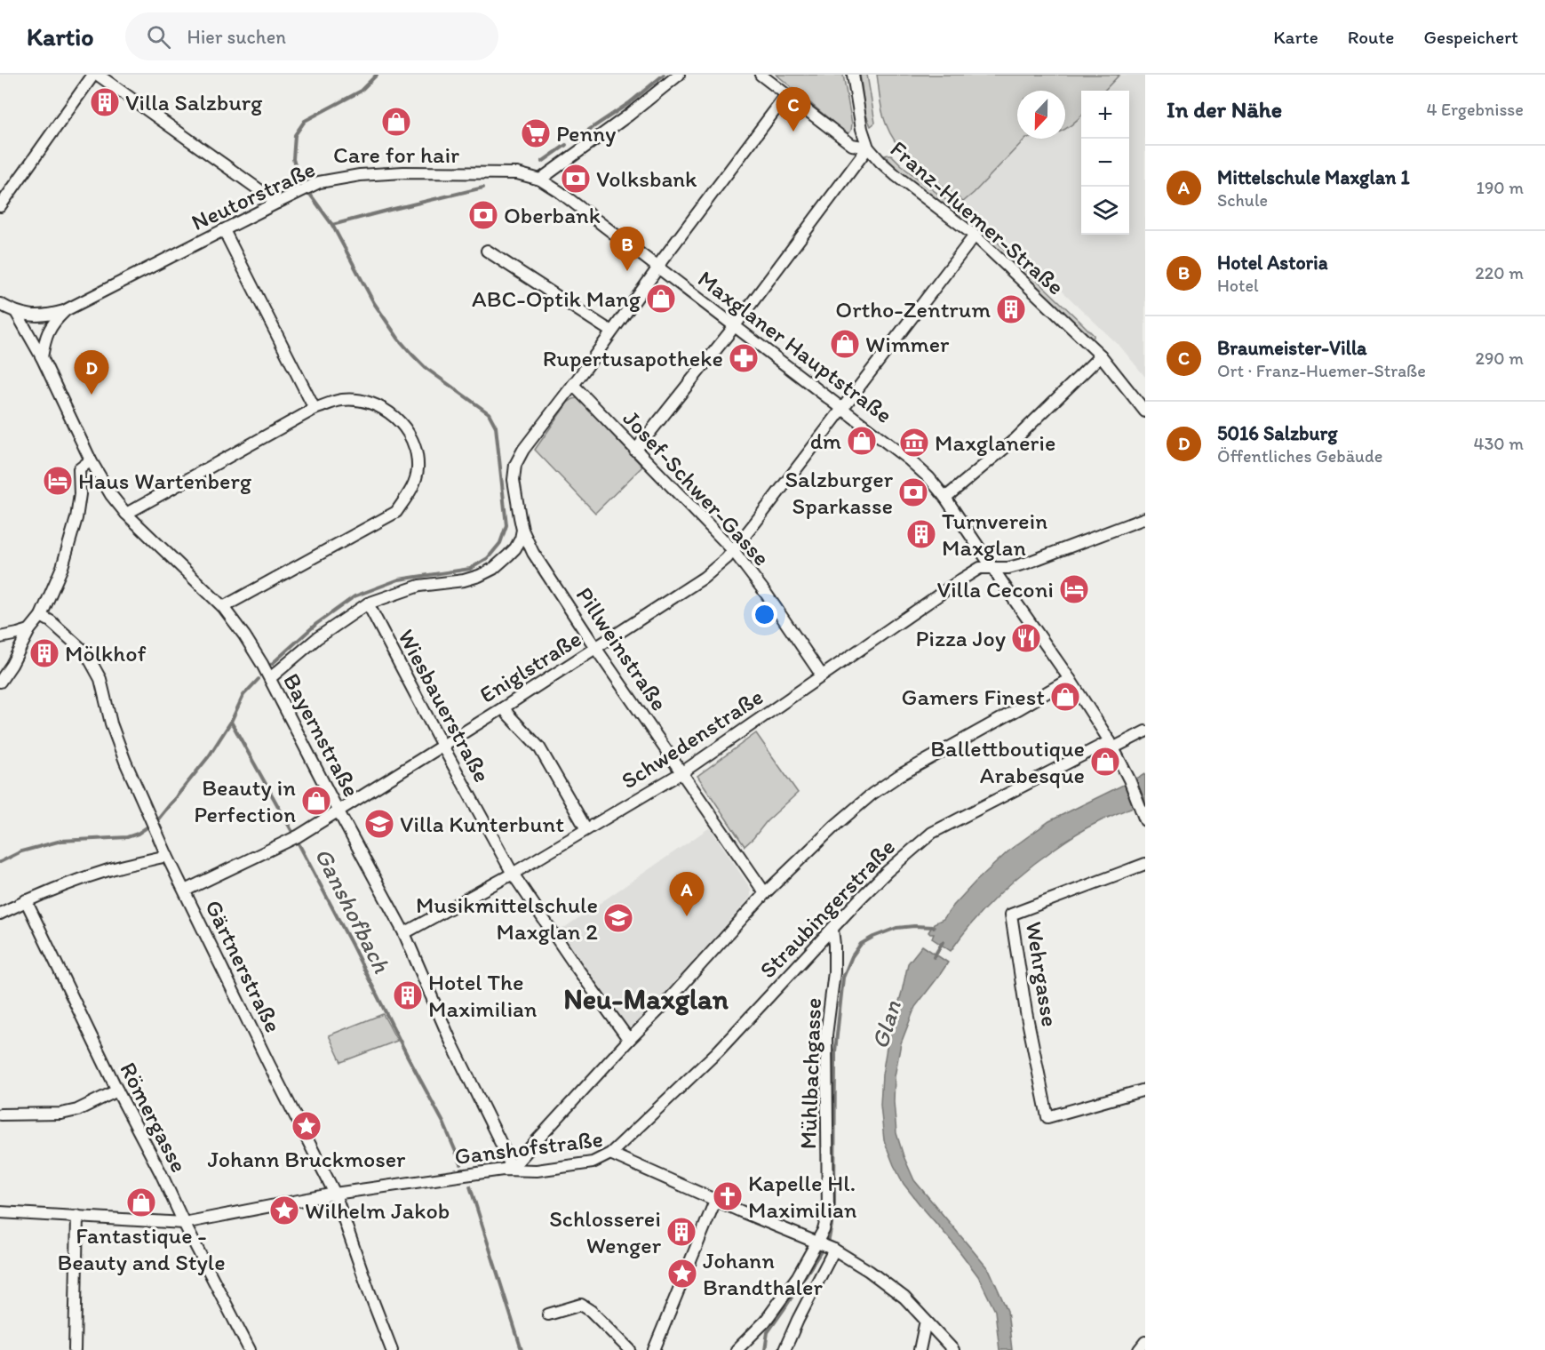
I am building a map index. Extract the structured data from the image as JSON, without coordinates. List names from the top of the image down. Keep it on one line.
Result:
{"streets":{"street":["Neutorstraße","Franz-Huemer-Straße","Maxglaner Hauptstraße","Josef-Schwer-Gasse","Pillweinstraße","Eniglstraße","Wiesbauerstraße","Bayernstraße","Schwedenstraße","Straubingerstraße","Gärtnerstraße","Wehrgasse","Mühlbachgasse","Römergasse","Ganshofstraße"]},"crossings":[["Neutorstraße","Maxglaner Hauptstraße"],["Neutorstraße","Bayernstraße"],["Franz-Huemer-Straße","Pillweinstraße"],["Franz-Huemer-Straße","Eniglstraße"],["Maxglaner Hauptstraße","Pillweinstraße"],["Maxglaner Hauptstraße","Eniglstraße"],["Maxglaner Hauptstraße","Schwedenstraße"],["Maxglaner Hauptstraße","Straubingerstraße"],["Josef-Schwer-Gasse","Pillweinstraße"],["Josef-Schwer-Gasse","Eniglstraße"],["Josef-Schwer-Gasse","Schwedenstraße"],["Pillweinstraße","Eniglstraße"],["Pillweinstraße","Schwedenstraße"],["Eniglstraße","Wiesbauerstraße"],["Eniglstraße","Bayernstraße"],["Eniglstraße","Gärtnerstraße"],["Wiesbauerstraße","Schwedenstraße"],["Bayernstraße","Schwedenstraße"],["Bayernstraße","Ganshofstraße"],["Straubingerstraße","Mühlbachgasse"],["Straubingerstraße","Ganshofstraße"],["Gärtnerstraße","Ganshofstraße"],["Mühlbachgasse","Ganshofstraße"],["Römergasse","Ganshofstraße"]],"districts":["Neu-Maxglan"],"water":["Ganshofbach","Glan"],"places":{"building":["Villa Salzburg","Ortho-Zentrum","Turnverein Maxglan","Mölkhof","Hotel The Maximilian","Schlosserei Wenger"],"shop":["Care for hair","ABC-Optik Mang","Wimmer","dm","Gamers Finest","Ballettboutique Arabesque","Beauty in Perfection","Fantastique - Beauty and Style"],"supermarket":["Penny"],"bank":["Volksbank","Oberbank","Salzburger Sparkasse"],"pharmacy":["Rupertusapotheke"],"museum":["Maxglanerie"],"hotel":["Haus Wartenberg","Villa Ceconi"],"restaurant":["Pizza Joy"],"school or university":["Villa Kunterbunt","Musikmittelschule Maxglan 2"],"place":["Johann Bruckmoser","Wilhelm Jakob","Johann Brandthaler"],"church":["Kapelle Hl. Maximilian"]},"north":"bottom","page":{"header":"Kartio","search":"Hier suchen","nav":["Karte","Route","Gespeichert"],"heading":["In der Nähe","4 Ergebnisse"],"pins":["C","B","D","A"],"map_buttons":["+","−"],"list":[{"mark":"A","name":"Mittelschule Maxglan 1","note":"Schule","value":"190 m"},{"mark":"B","name":"Hotel Astoria","note":"Hotel","value":"220 m"},{"mark":"C","name":"Braumeister-Villa","note":"Ort · Franz-Huemer-Straße","value":"290 m"},{"mark":"D","name":"5016 Salzburg","note":"Öffentliches Gebäude","value":"430 m"}]}}
